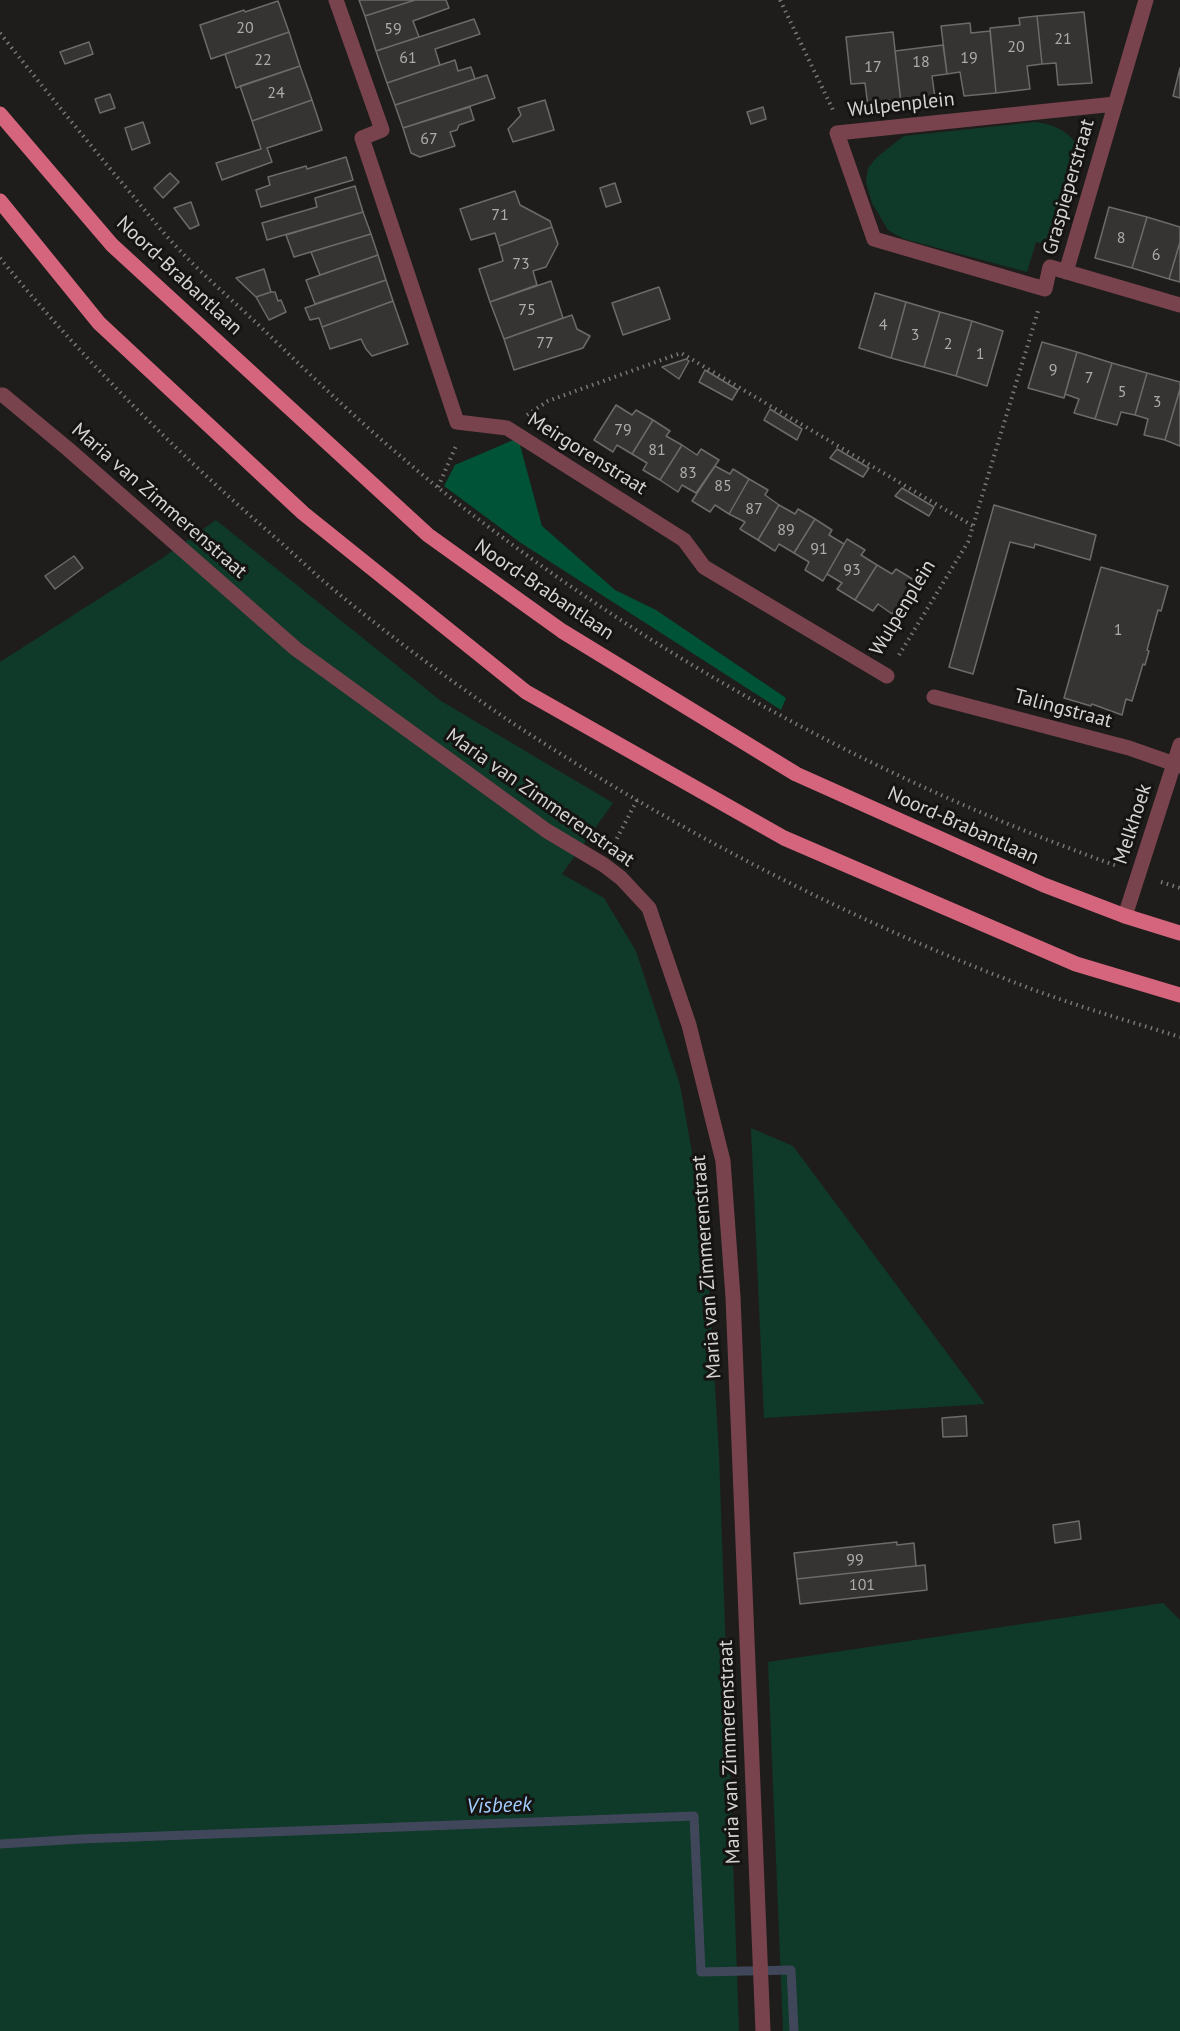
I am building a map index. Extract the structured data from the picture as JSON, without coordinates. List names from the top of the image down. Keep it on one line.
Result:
{"streets":{"main road":["Noord-Brabantlaan"],"street":["Wulpenplein","Graspieperstraat","Meirgorenstraat","Maria van Zimmerenstraat","Talingstraat","Melkhoek"]},"crossings":[["Wulpenplein","Graspieperstraat"],["Wulpenplein","Meirgorenstraat"],["Noord-Brabantlaan","Melkhoek"],["Talingstraat","Melkhoek"]],"water":["Visbeek"],"house_numbers":["20","59","21","20","61","19","22","18","17","24","67","71","8","6","73","75","4","3","77","2","1","9","7","5","3","79","81","83","85","87","89","91","93","1","99","101"]}
